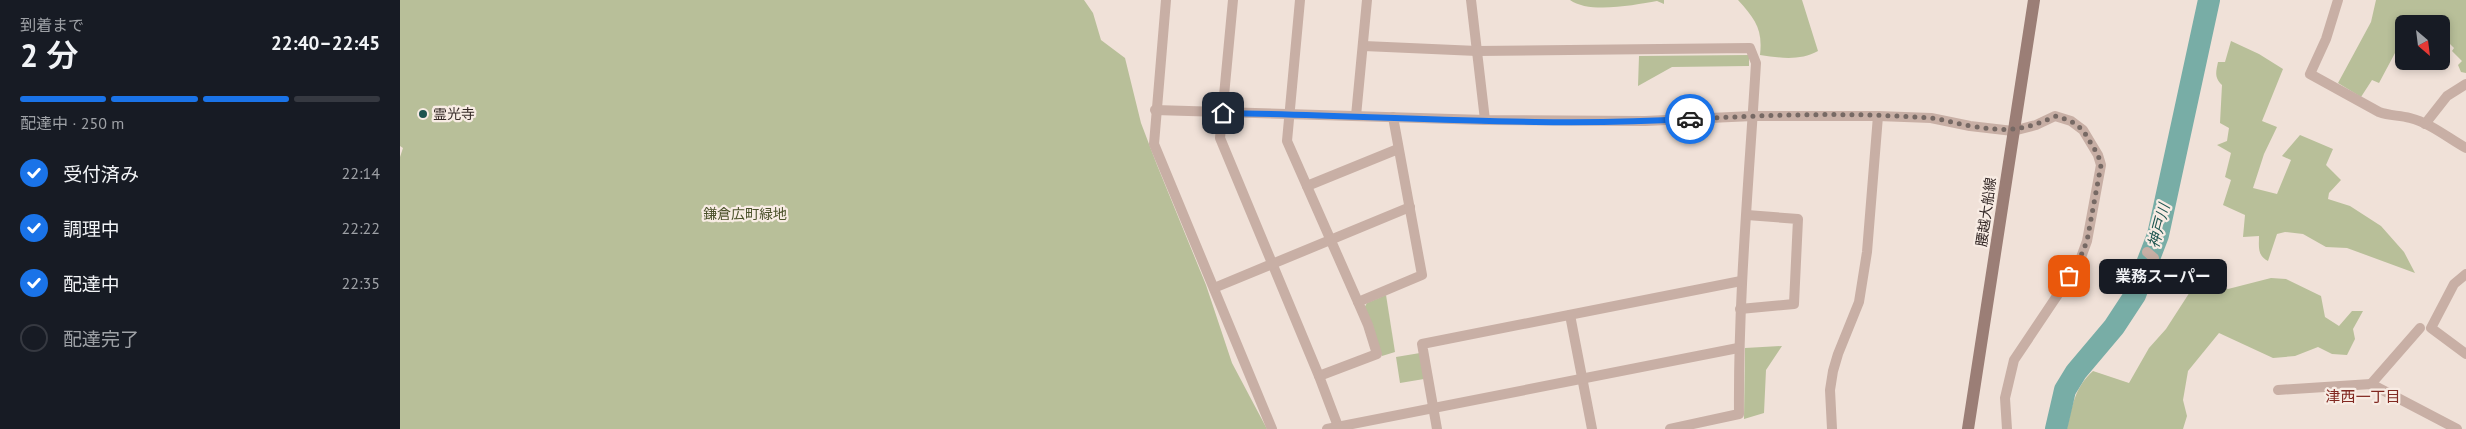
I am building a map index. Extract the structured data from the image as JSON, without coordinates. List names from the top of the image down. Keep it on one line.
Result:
{"streets":{"main road":["腰越大船線"]},"districts":["津西一丁目"],"water":["神戸川"],"parks":["鎌倉広町緑地"],"places":["霊光寺","業務スーパー"],"north":"bottom right","page":{"heading":["2 分","到着まで","22:40–22:45"],"bar":"配達中 · 250 m","list":[["受付済み","22:14"],["調理中","22:22"],["配達中","22:35"],"配達完了"],"bubble":"業務スーパー"}}
